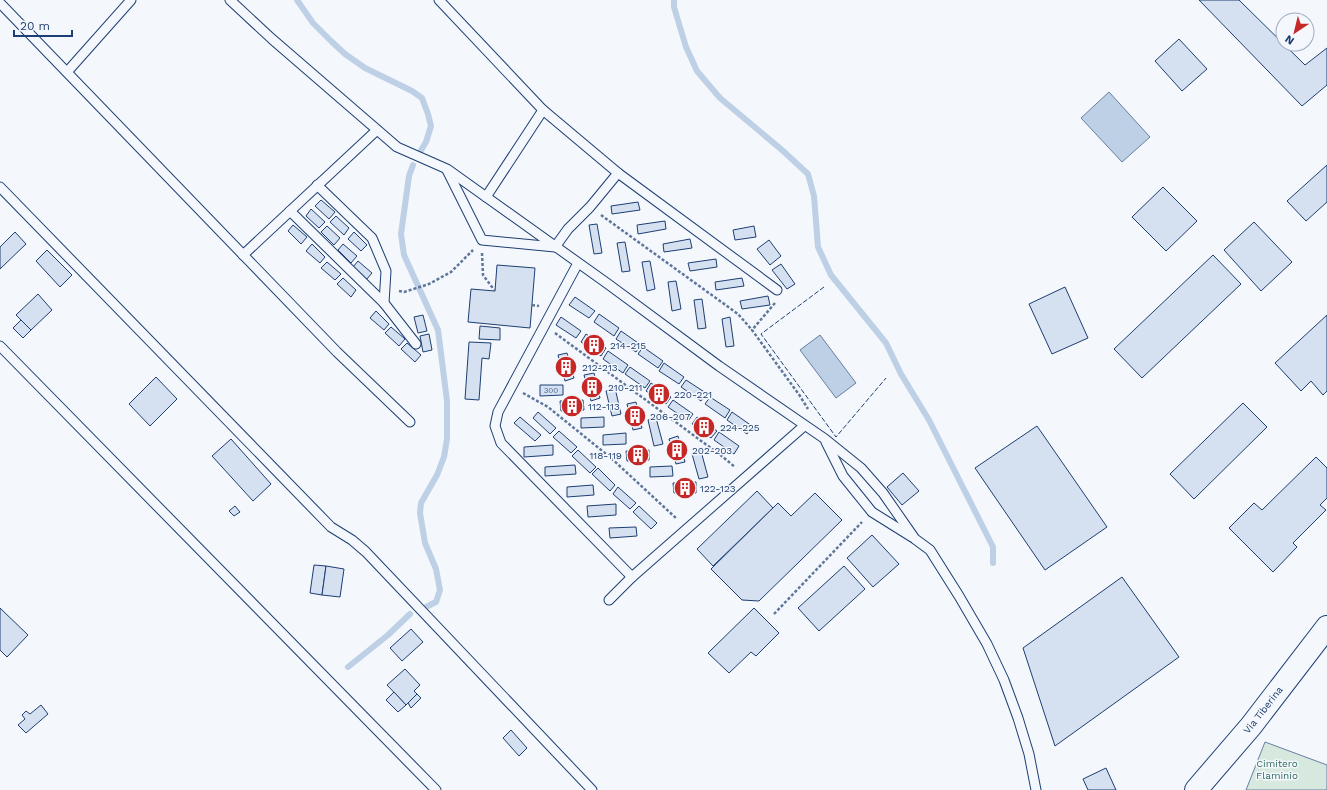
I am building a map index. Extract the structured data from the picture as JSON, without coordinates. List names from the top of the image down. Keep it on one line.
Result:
{"streets":{"main road":["Via Tiberina"]},"parks":["Cimitero Flaminio"],"places":{"building":["214-215","212-213","210-211","220-221","112-113","206-207","224-225","202-203","118-119","122-123"]},"house_numbers":["300"],"scale_bar":"20 m","north":"bottom left"}
